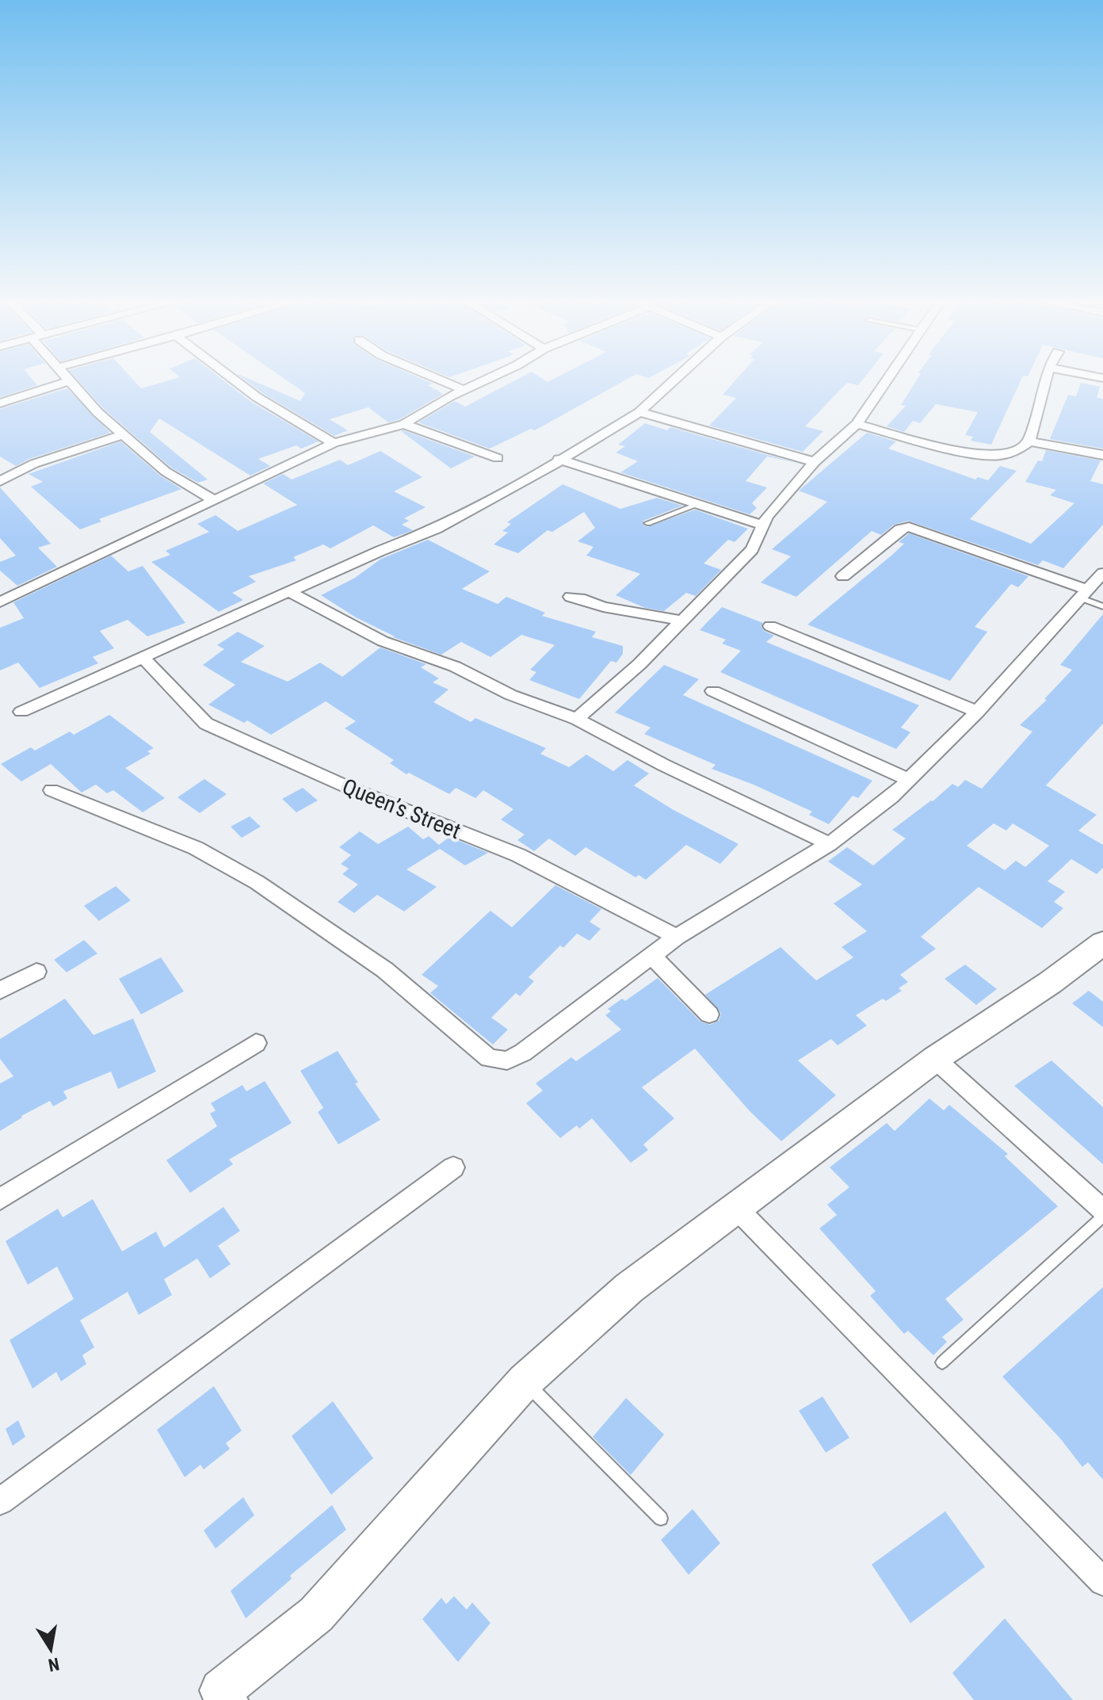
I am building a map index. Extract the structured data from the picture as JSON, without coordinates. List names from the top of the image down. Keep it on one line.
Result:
{"streets":{"street":["Queen’s Street"]},"north":"bottom"}
